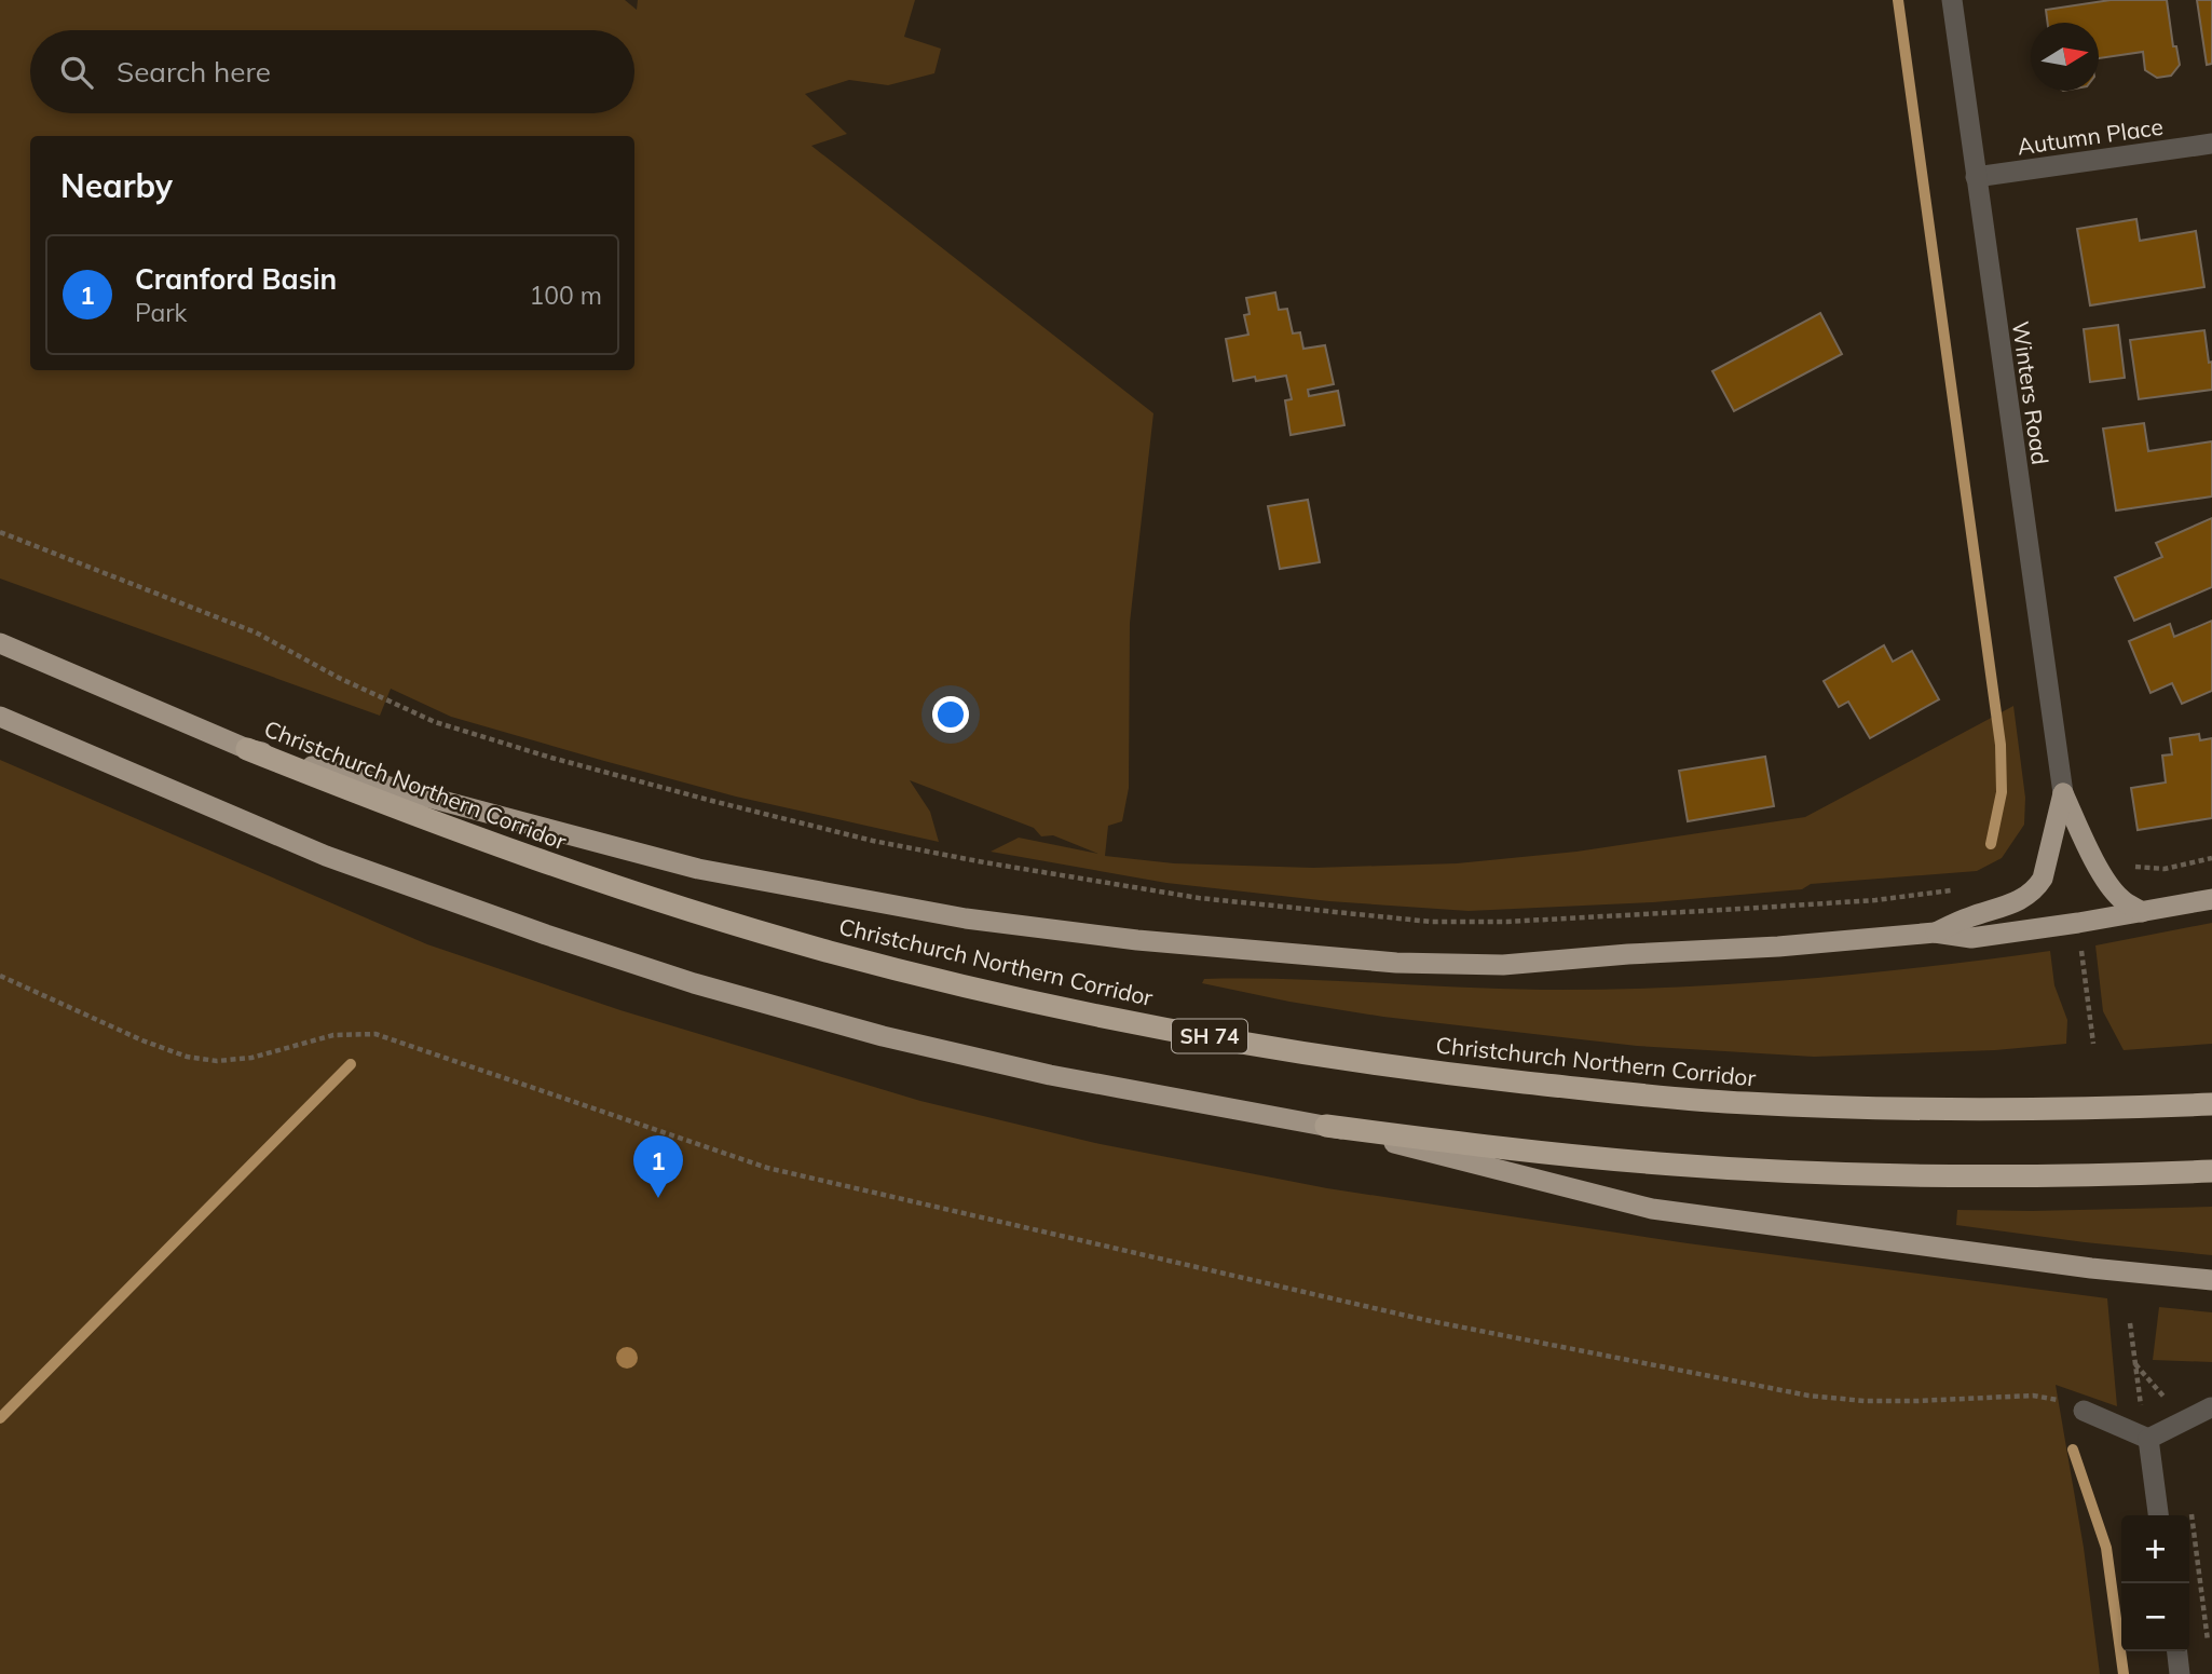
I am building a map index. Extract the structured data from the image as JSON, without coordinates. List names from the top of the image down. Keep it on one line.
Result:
{"streets":{"highway":["Christchurch Northern Corridor","SH 74"],"street":["Autumn Place","Winters Road"]},"crossings":[["Autumn Place","Winters Road"]],"north":"right","page":{"search":"Search here","heading":"Nearby","list":[{"mark":"1","name":"Cranford Basin","note":"Park","value":"100 m"}],"pins":"1","map_buttons":["+","−"]}}
